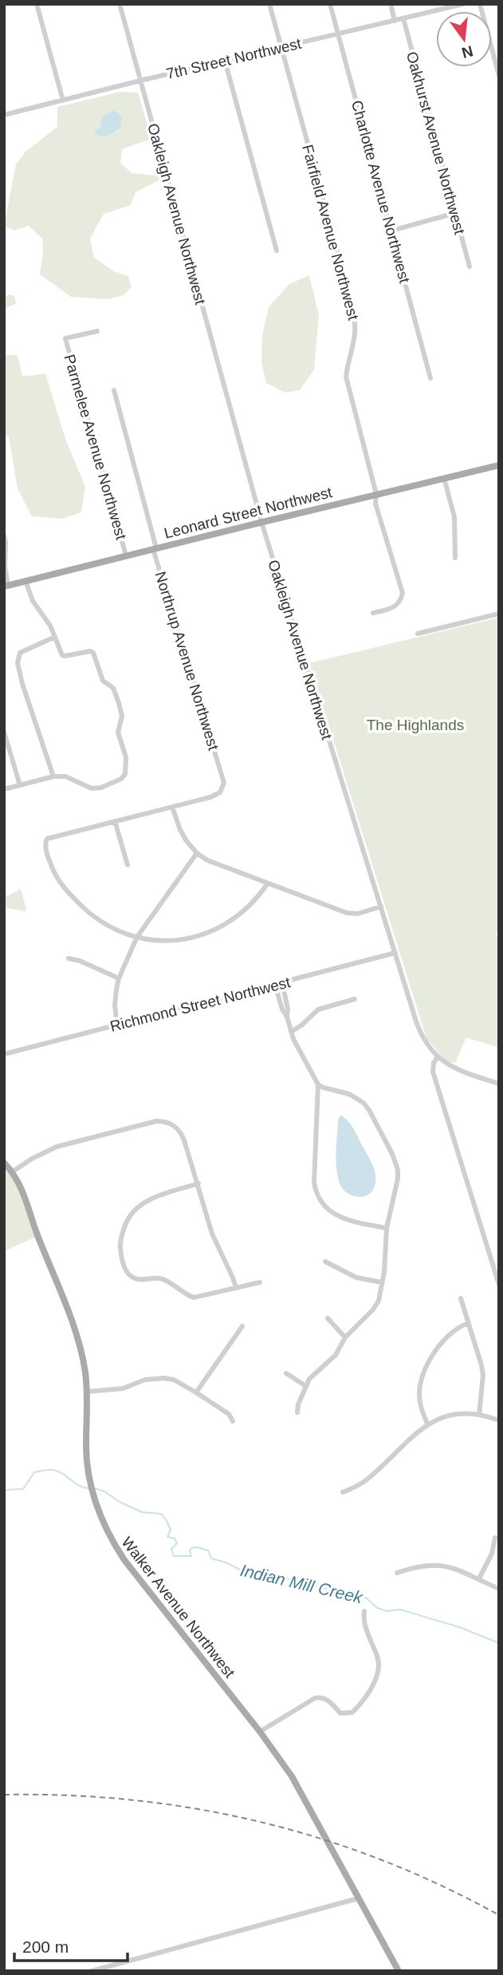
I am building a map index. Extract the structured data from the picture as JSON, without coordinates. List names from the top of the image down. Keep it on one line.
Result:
{"streets":{"main road":["Leonard Street Northwest","Walker Avenue Northwest"],"street":["7th Street Northwest","Oakhurst Avenue Northwest","Charlotte Avenue Northwest","Oakleigh Avenue Northwest","Fairfield Avenue Northwest","Parmelee Avenue Northwest","Northrup Avenue Northwest","Richmond Street Northwest"]},"crossings":[["7th Street Northwest","Oakhurst Avenue Northwest"],["7th Street Northwest","Charlotte Avenue Northwest"],["7th Street Northwest","Oakleigh Avenue Northwest"],["7th Street Northwest","Fairfield Avenue Northwest"],["Oakleigh Avenue Northwest","Leonard Street Northwest"],["Oakleigh Avenue Northwest","Richmond Street Northwest"],["Fairfield Avenue Northwest","Leonard Street Northwest"],["Parmelee Avenue Northwest","Leonard Street Northwest"],["Leonard Street Northwest","Northrup Avenue Northwest"]],"water":["Indian Mill Creek"],"parks":["The Highlands"],"scale_bar":"200 m","north":"bottom"}
